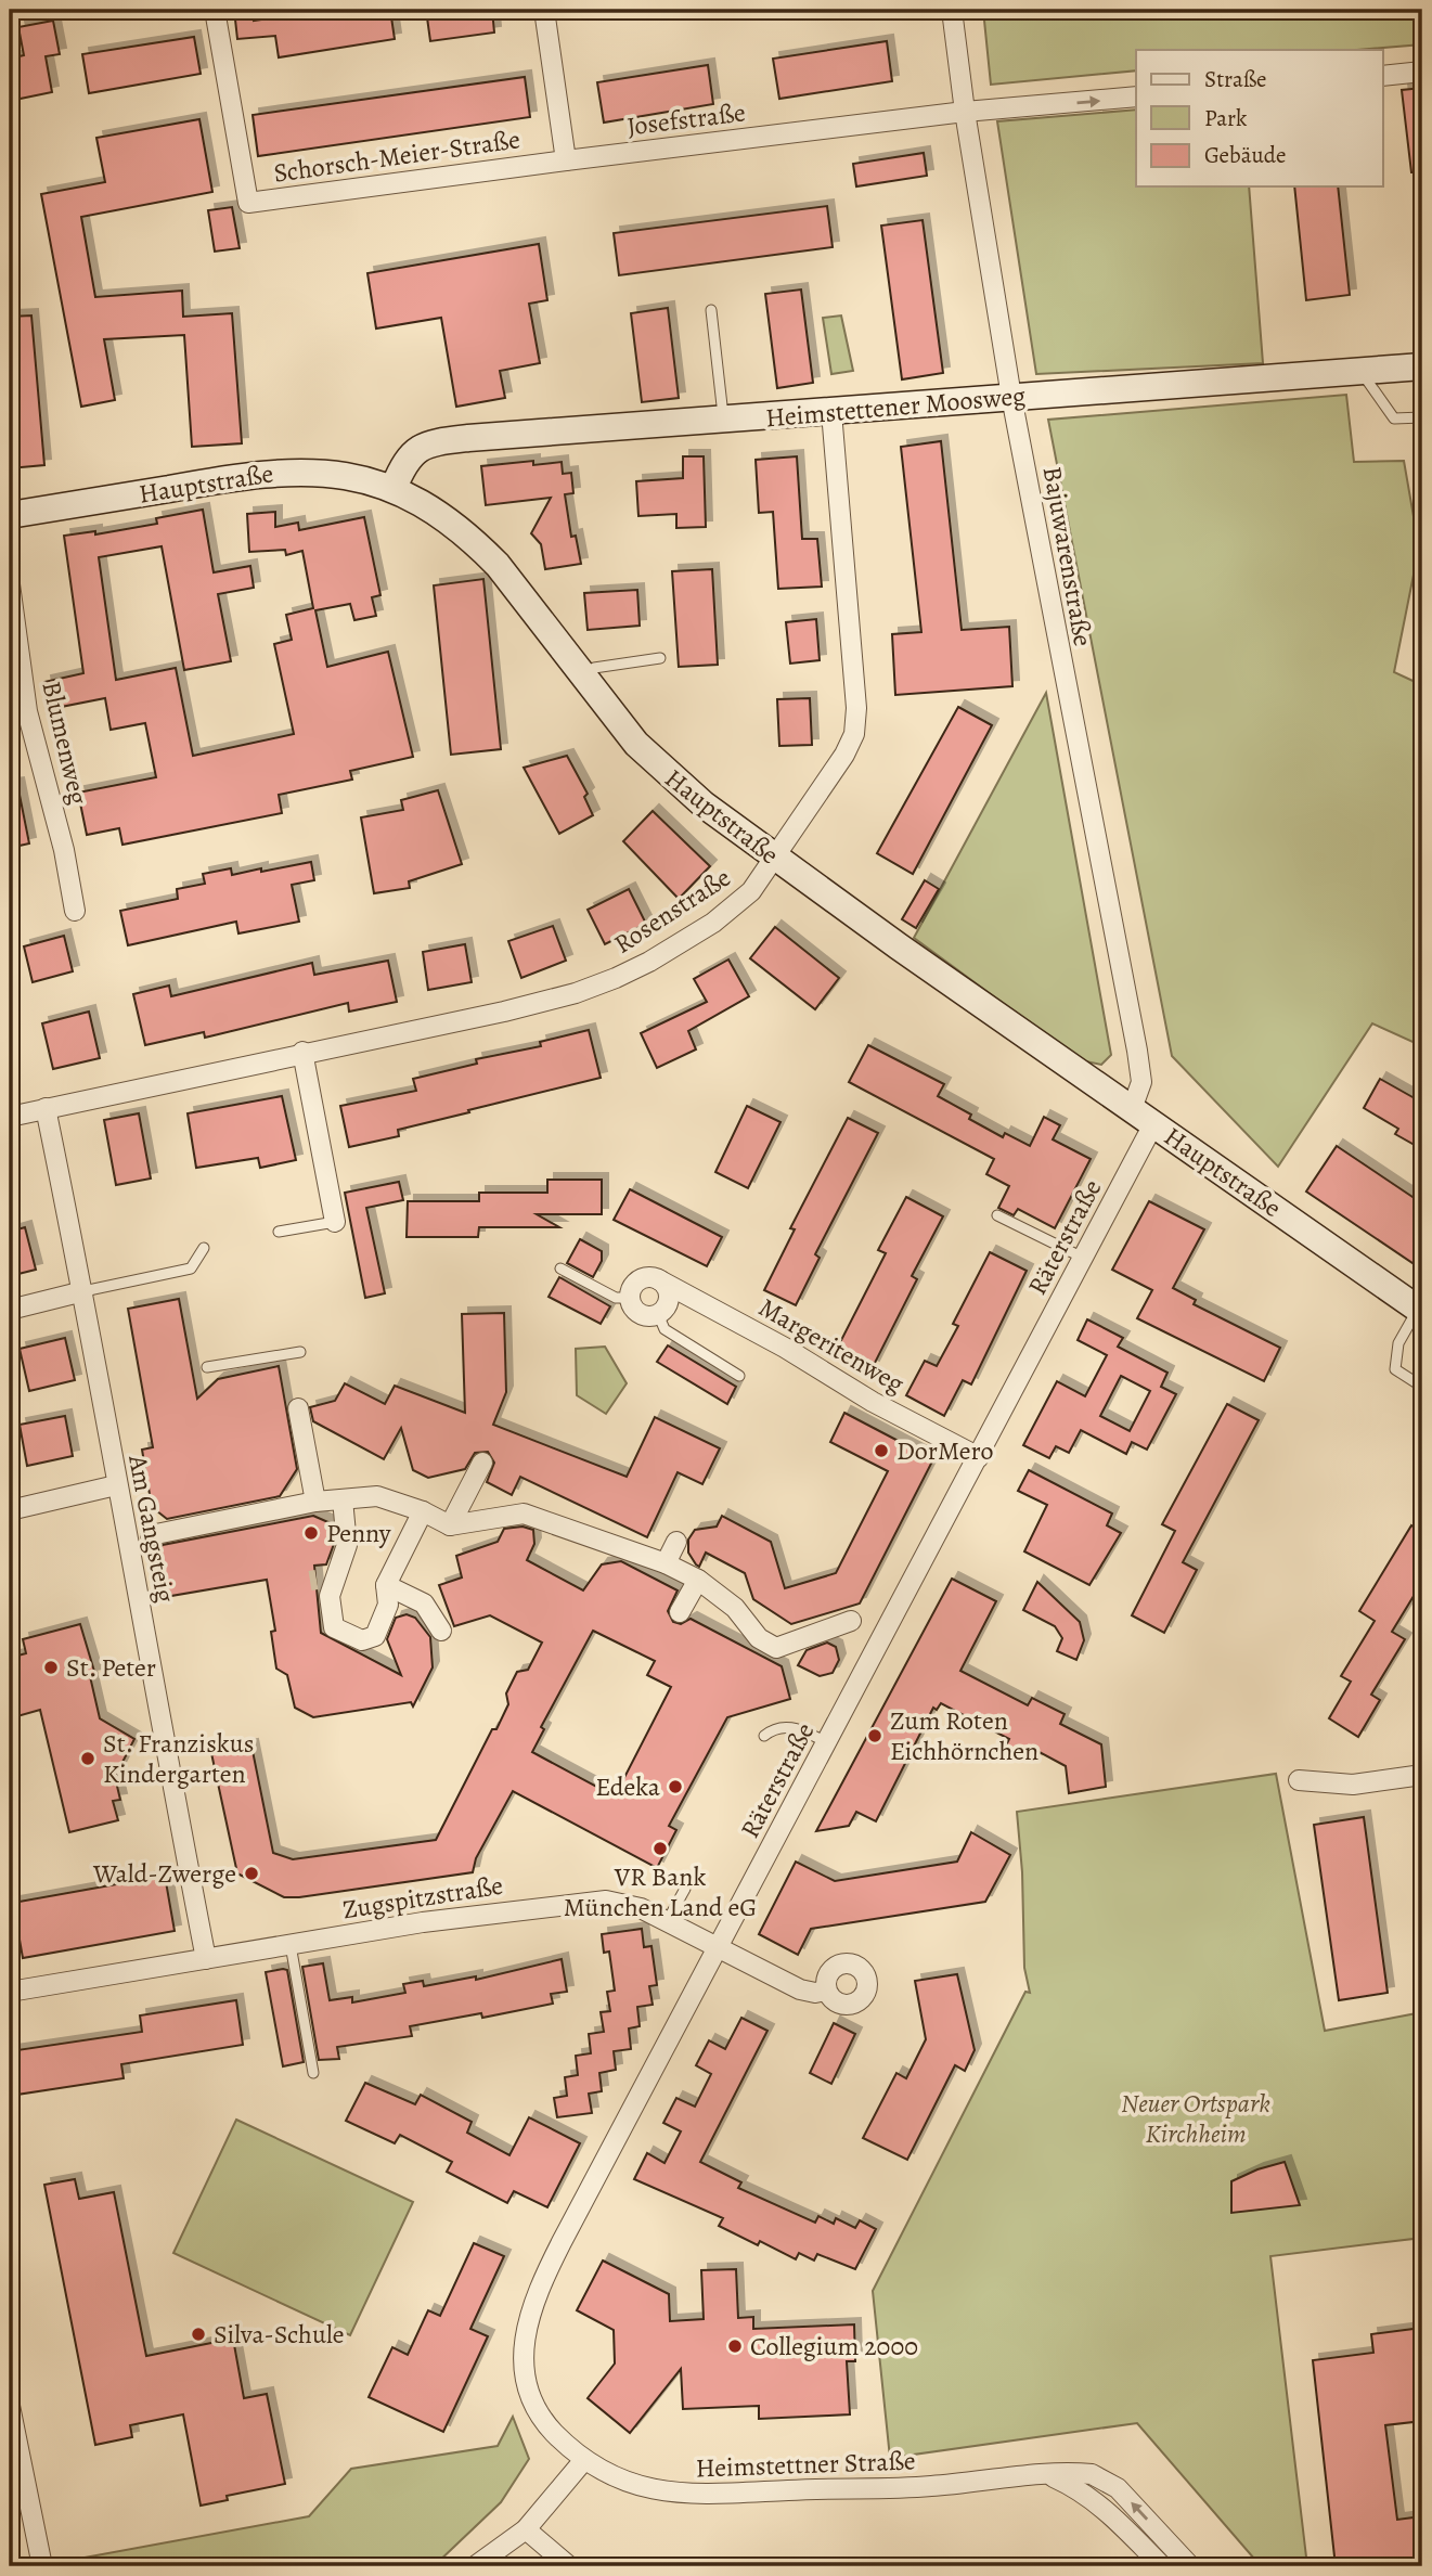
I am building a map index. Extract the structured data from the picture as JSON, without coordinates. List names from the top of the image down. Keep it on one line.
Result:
{"streets":{"street":["Josefstraße","Schorsch-Meier-Straße","Heimstettener Moosweg","Hauptstraße","Bajuwarenstraße","Blumenweg","Rosenstraße","Räterstraße","Margeritenweg","Am Gangsteig","Zugspitzstraße","Heimstettner Straße"]},"crossings":[["Josefstraße","Schorsch-Meier-Straße"],["Josefstraße","Bajuwarenstraße"],["Heimstettener Moosweg","Hauptstraße"],["Heimstettener Moosweg","Bajuwarenstraße"],["Heimstettener Moosweg","Rosenstraße"],["Hauptstraße","Bajuwarenstraße"],["Hauptstraße","Rosenstraße"],["Hauptstraße","Räterstraße"],["Rosenstraße","Am Gangsteig"],["Räterstraße","Margeritenweg"],["Räterstraße","Zugspitzstraße"],["Räterstraße","Heimstettner Straße"],["Am Gangsteig","Zugspitzstraße"]],"parks":["Neuer Ortspark Kirchheim"],"places":["DorMero","Penny","St. Peter","Zum Roten Eichhörnchen","St. Franziskus Kindergarten","Edeka","VR Bank München Land eG","Wald-Zwerge","Silva-Schule","Collegium 2000"],"legend":["Straße","Park","Gebäude"]}
